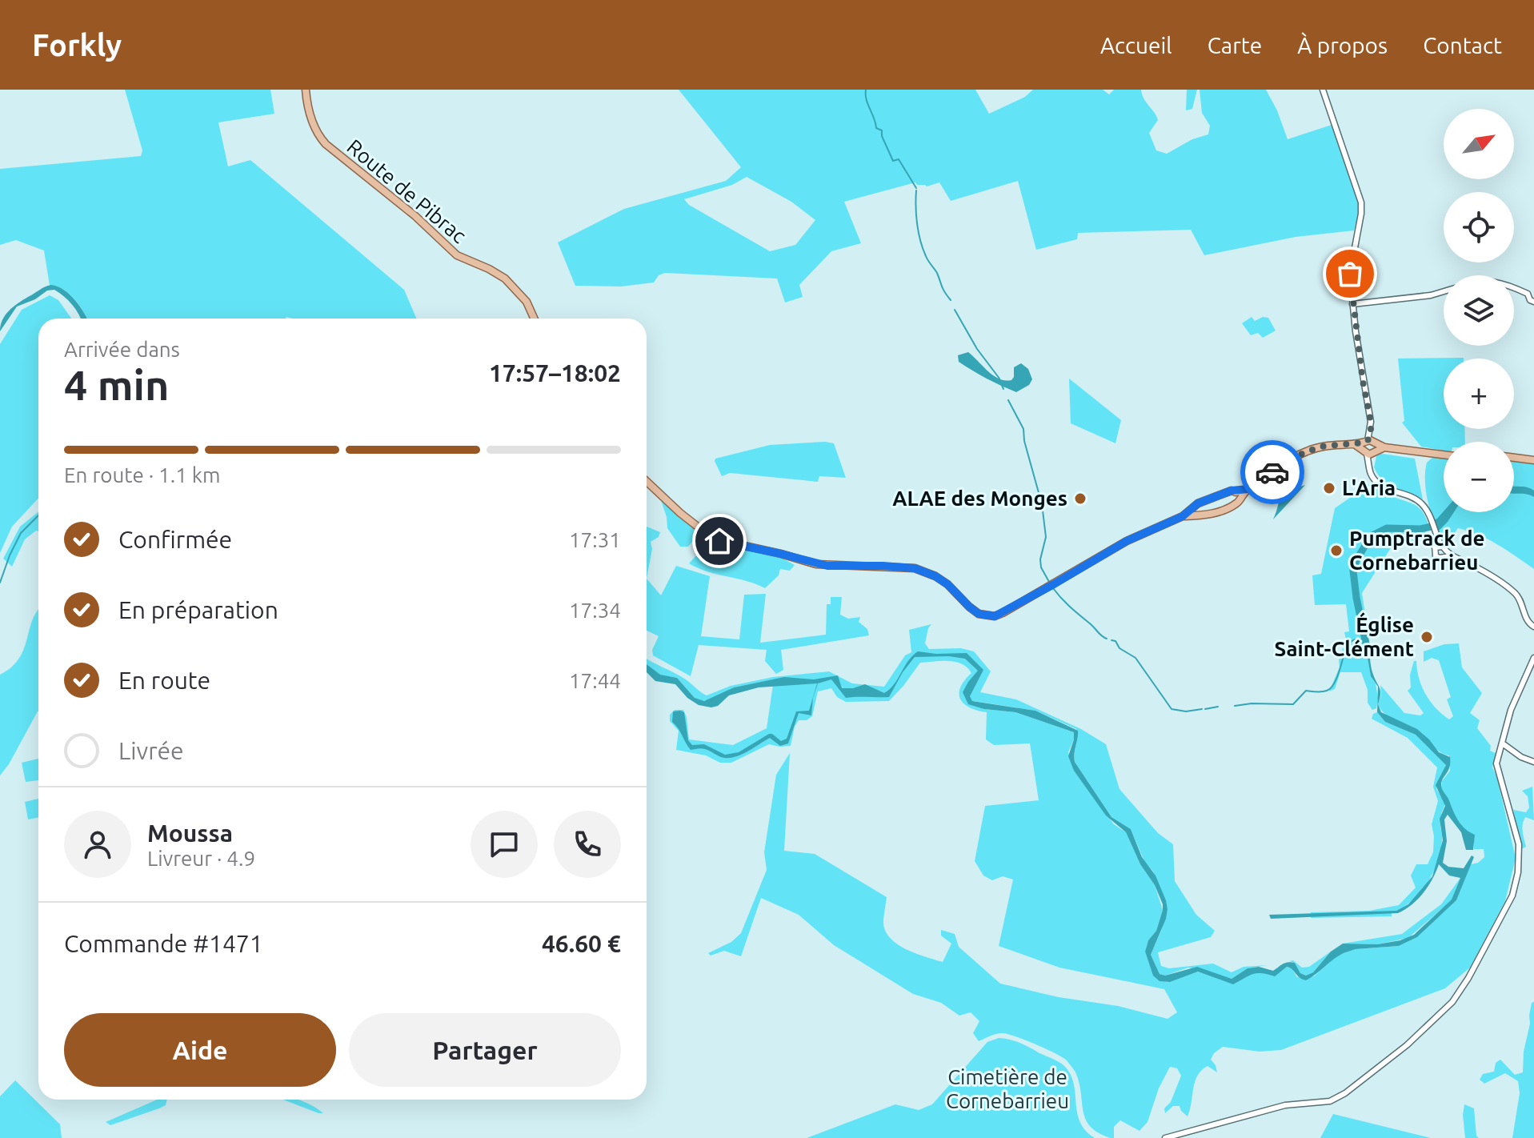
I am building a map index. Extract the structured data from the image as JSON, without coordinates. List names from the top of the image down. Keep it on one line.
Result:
{"streets":{"main road":["Route de Pibrac"]},"parks":["Cimetière de Cornebarrieu"],"places":["L'Aria","ALAE des Monges","Pumptrack de Cornebarrieu","Église Saint-Clément"],"north":"top right","page":{"header":"Forkly","nav":["Accueil","Carte","À propos","Contact"],"map_buttons":["+","−"],"heading":["4 min","Arrivée dans","17:57–18:02"],"panel":["Moussa","Livreur · 4.9","Commande #1471","46.60 €"],"bar":"En route · 1.1 km","list":[["Confirmée","17:31"],["En préparation","17:34"],["En route","17:44"],"Livrée"],"buttons":["Aide","Partager"]}}
